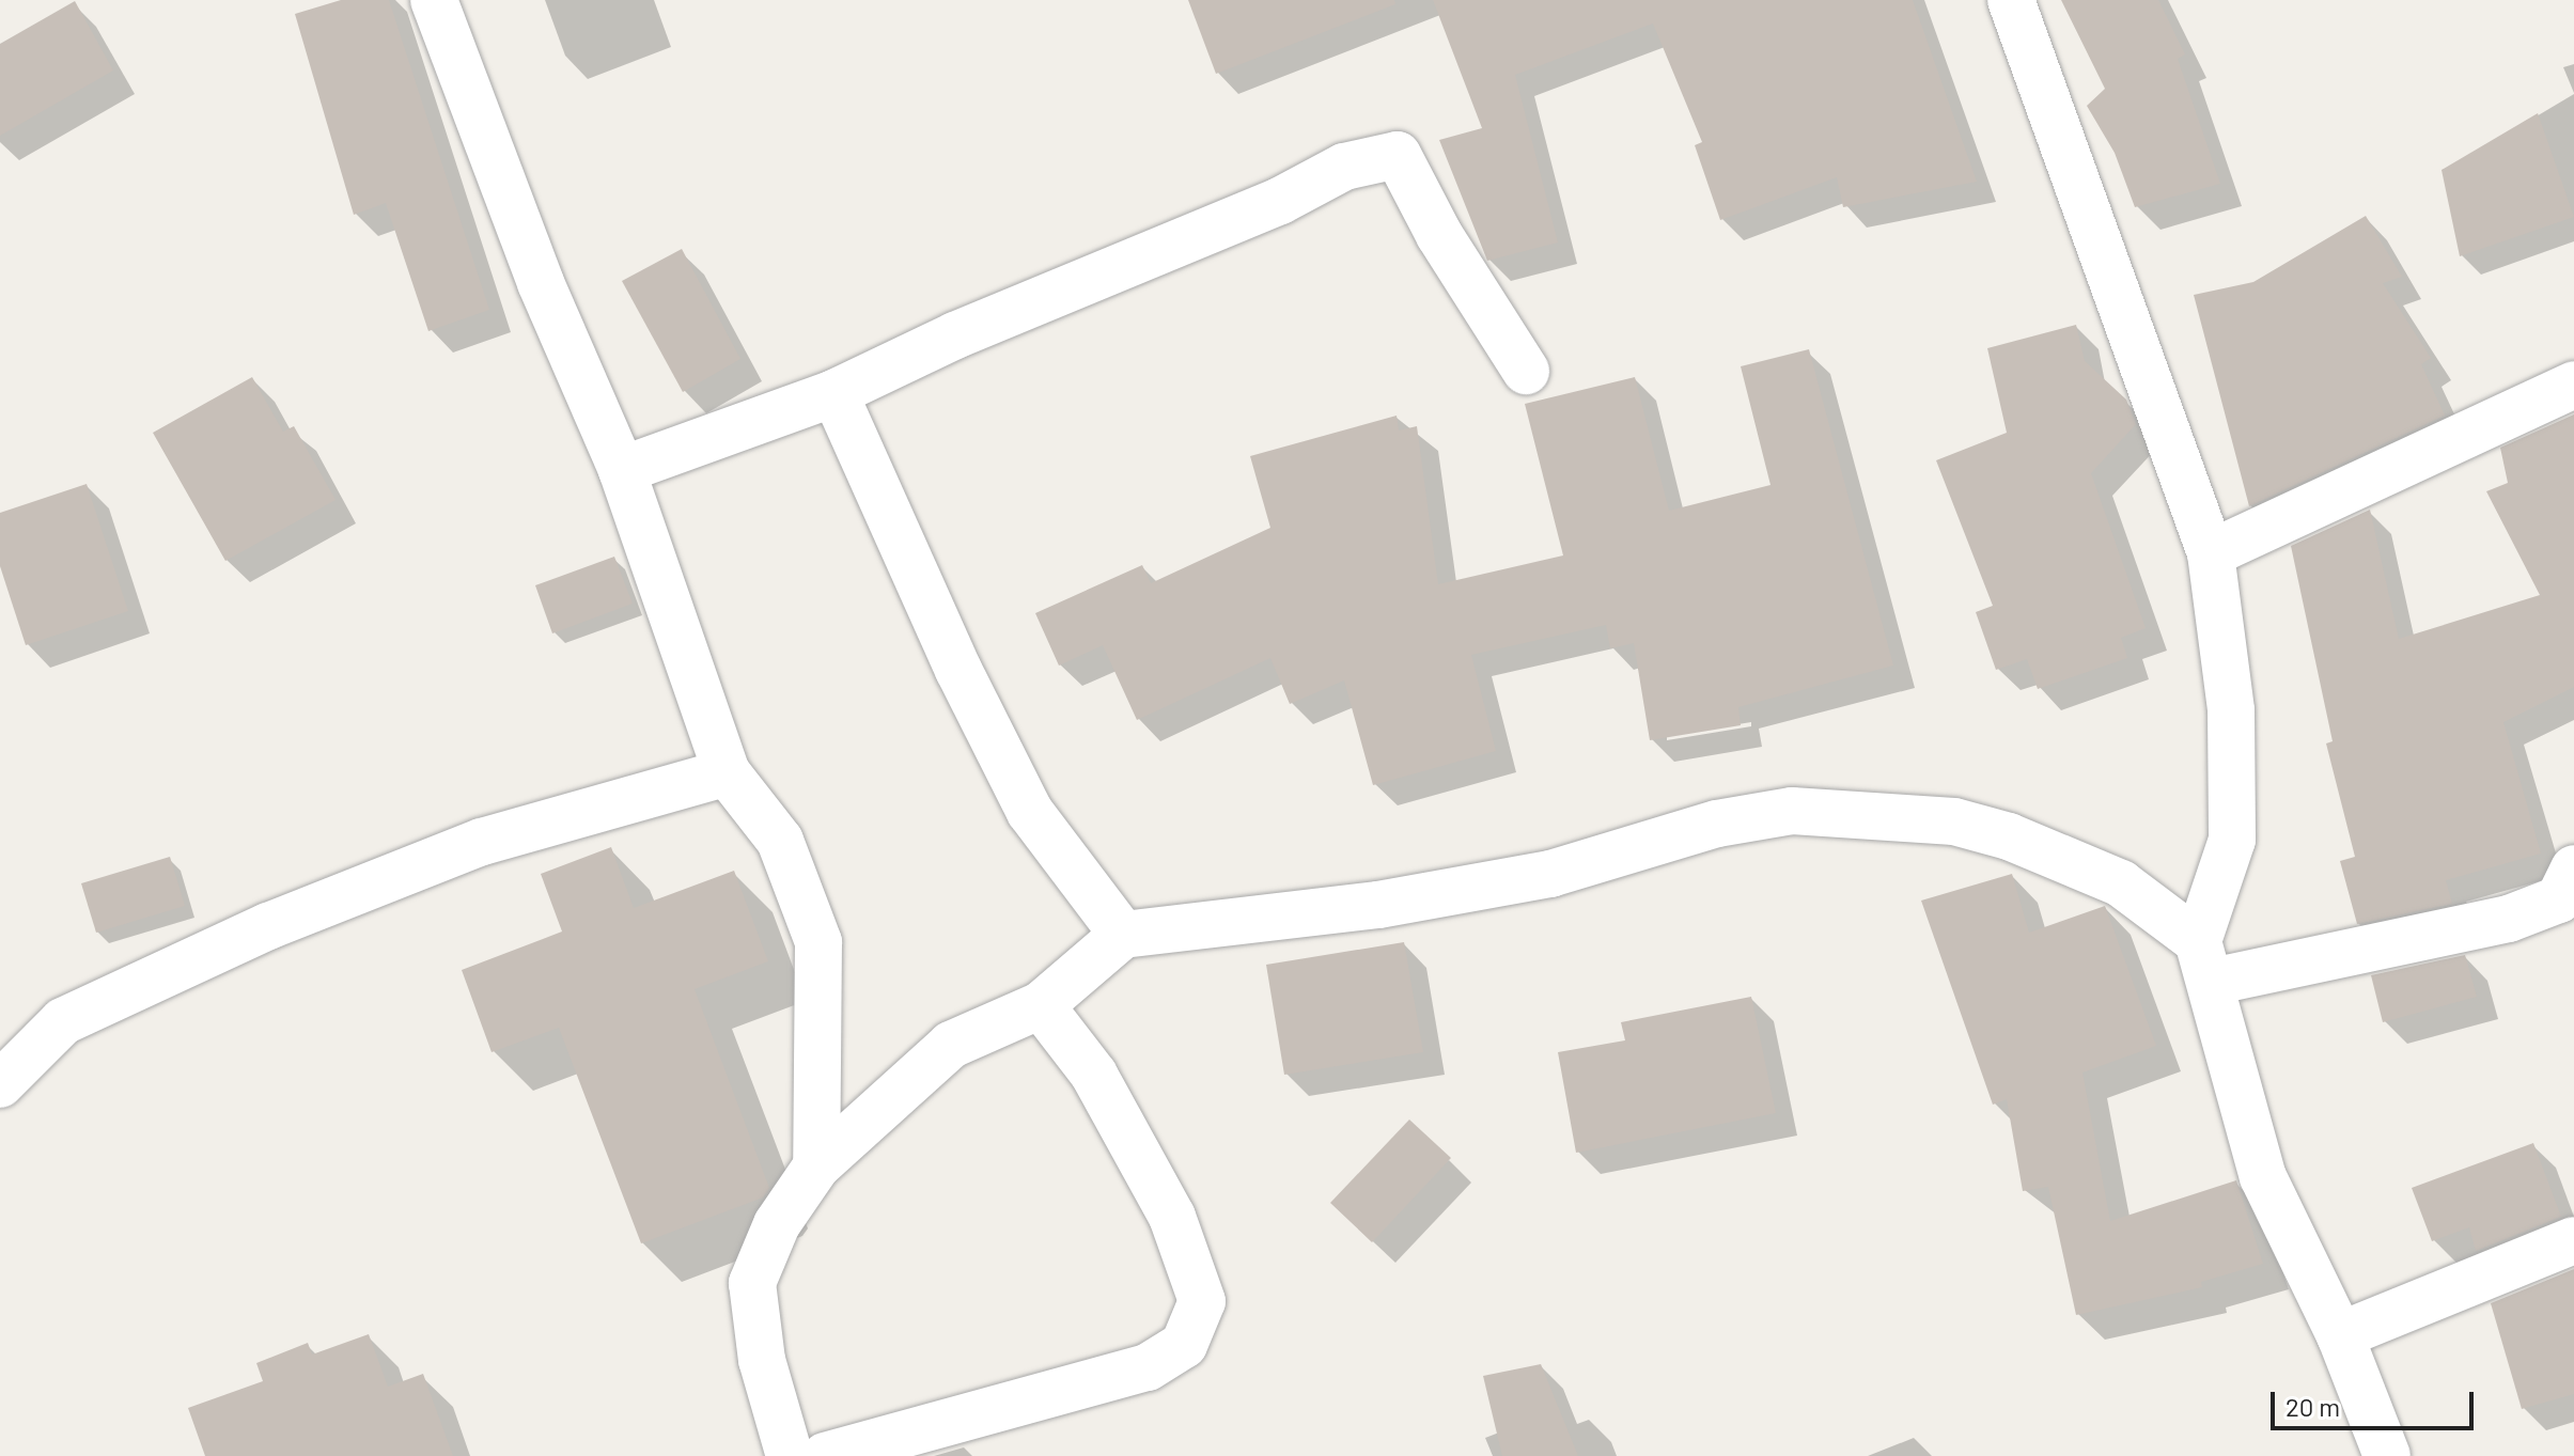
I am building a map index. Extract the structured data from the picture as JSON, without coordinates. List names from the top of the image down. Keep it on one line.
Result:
{"scale_bar":"20 m"}
